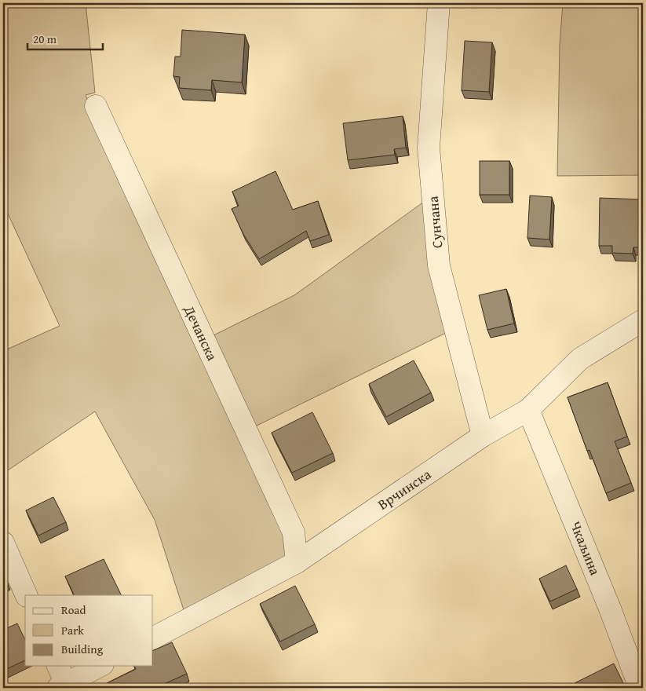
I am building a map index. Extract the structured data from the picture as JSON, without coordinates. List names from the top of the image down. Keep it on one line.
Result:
{"streets":{"street":["Сунчана","Дечанска","Врчинска","Чкаљина"]},"crossings":[["Сунчана","Врчинска"],["Дечанска","Врчинска"],["Врчинска","Чкаљина"]],"legend":["Road","Park","Building"],"scale_bar":"20 m"}
